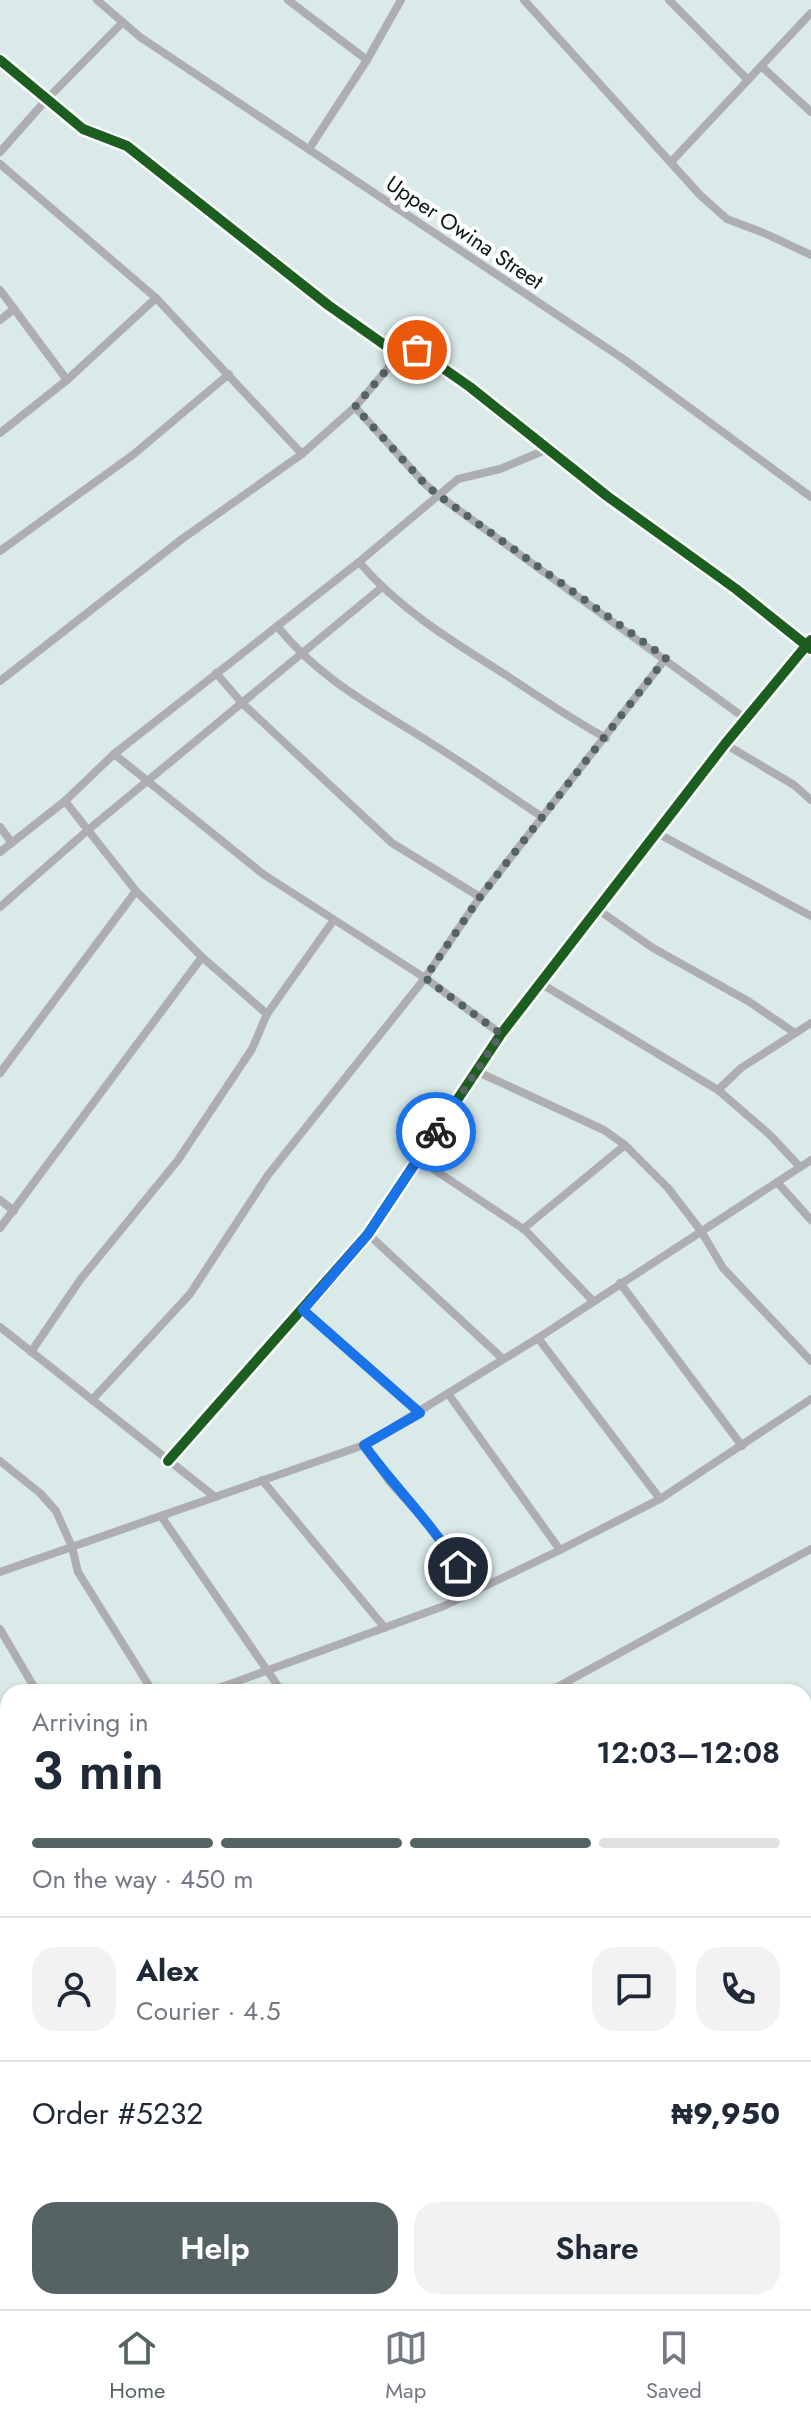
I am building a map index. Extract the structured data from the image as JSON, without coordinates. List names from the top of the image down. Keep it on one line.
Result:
{"streets":{"street":["Upper Owina Street"]},"page":{"heading":["3 min","Arriving in","12:03–12:08"],"panel":["Alex","Courier · 4.5","Order #5232","₦9,950"],"bar":"On the way · 450 m","buttons":["Help","Share"],"tabs":["Home","Map","Saved"]}}
